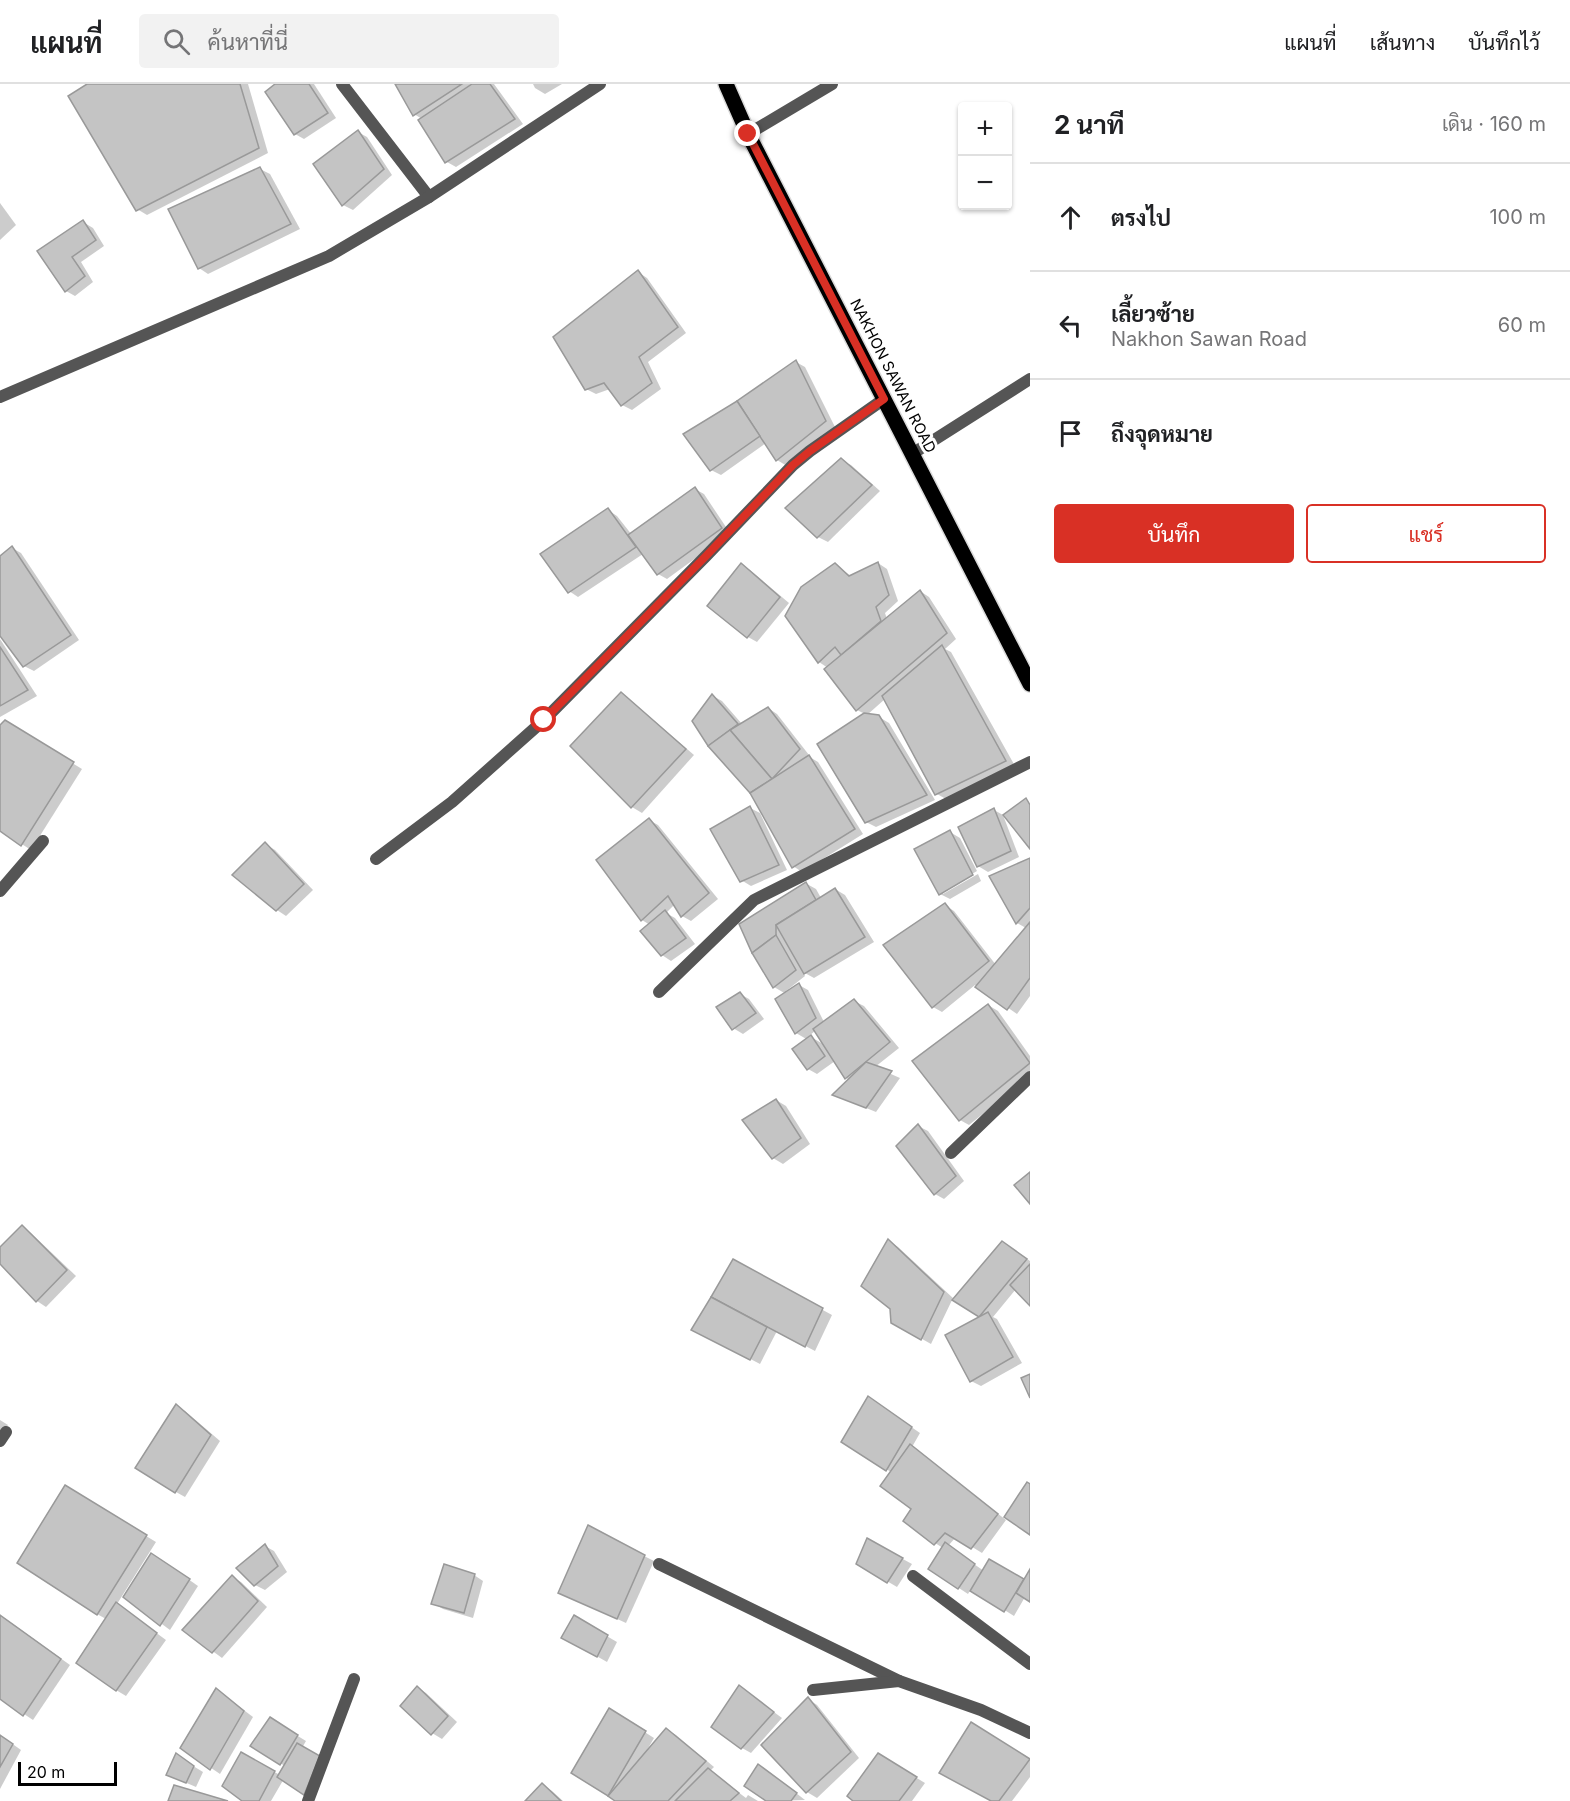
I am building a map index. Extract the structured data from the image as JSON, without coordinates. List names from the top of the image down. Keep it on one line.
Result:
{"streets":{"main road":["NAKHON SAWAN ROAD"]},"scale_bar":"20 m","page":{"header":"แผนที่","search":"ค้นหาที่นี่","nav":["แผนที่","เส้นทาง","บันทึกไว้"],"heading":["2 นาที","เดิน · 160 m"],"map_buttons":["+","−"],"list":[["ตรงไป","100 m"],["เลี้ยวซ้าย","Nakhon Sawan Road","60 m"],"ถึงจุดหมาย"],"buttons":["บันทึก","แชร์"],"scale":"20 m"}}
